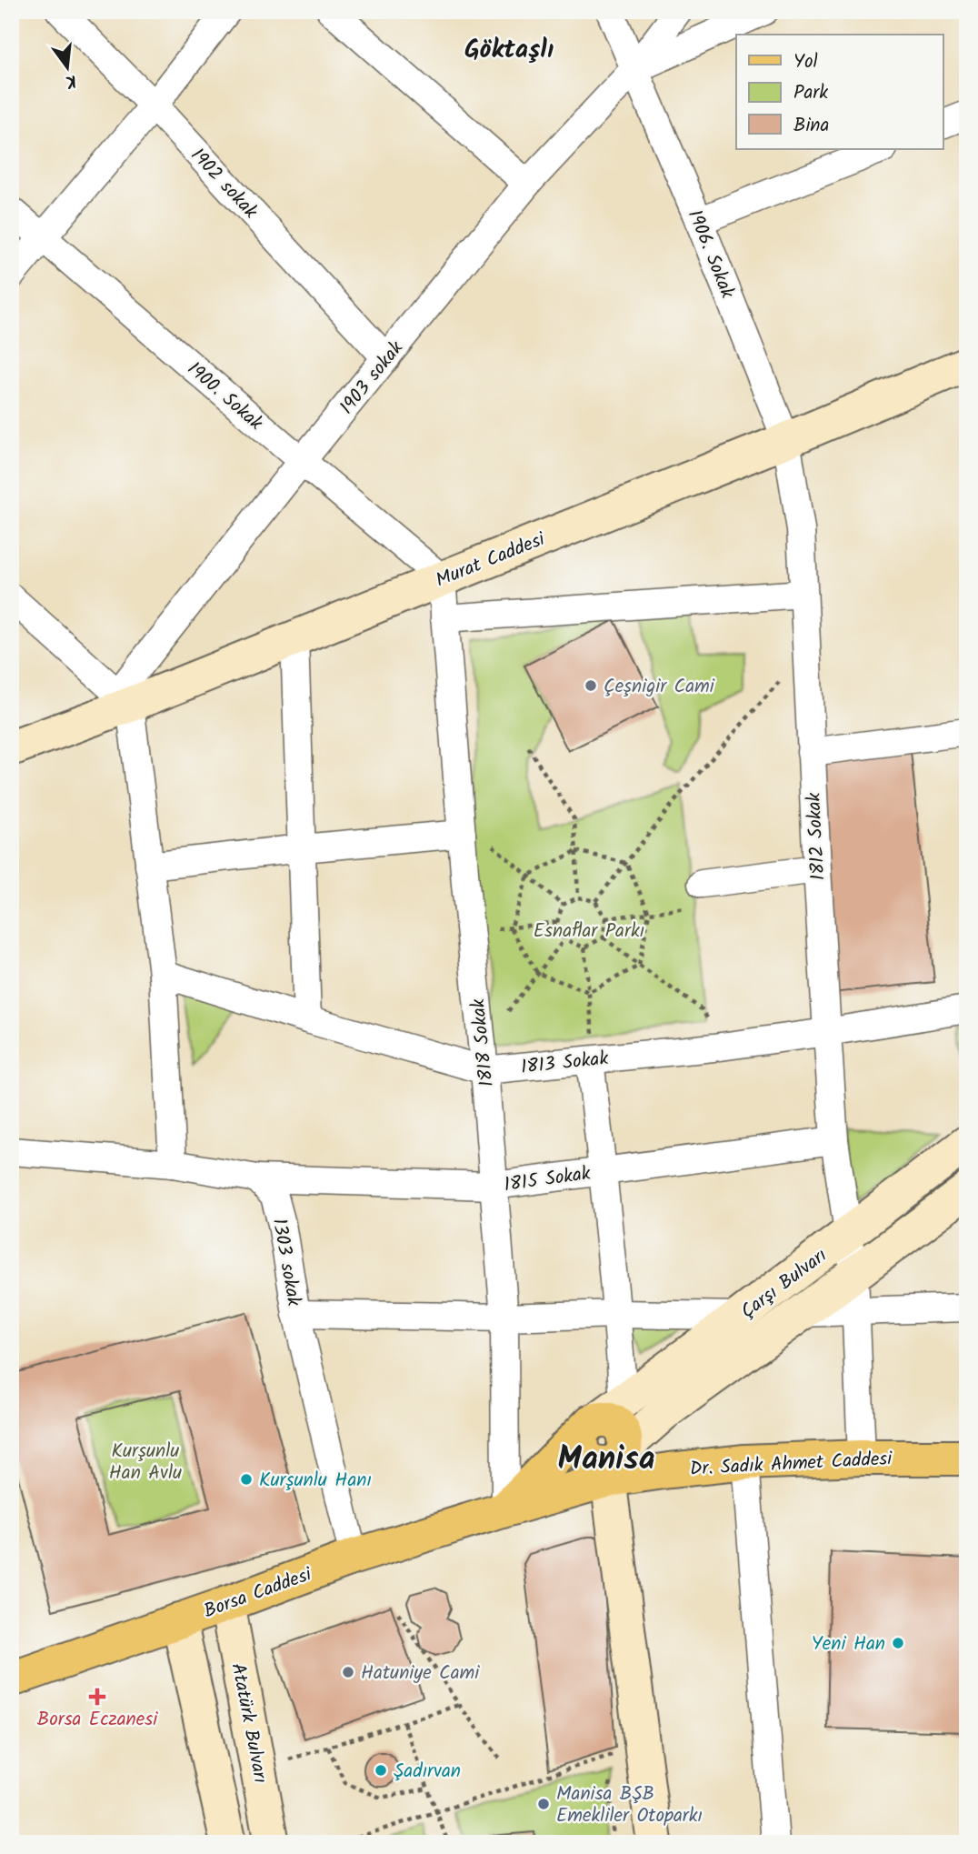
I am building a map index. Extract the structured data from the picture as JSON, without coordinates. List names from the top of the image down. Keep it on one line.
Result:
{"streets":{"main road":["Murat Caddesi","Çarşı Bulvarı","Dr. Sadık Ahmet Caddesi","Borsa Caddesi","Atatürk Bulvarı"],"street":["1902 sokak","1906. Sokak","1903 sokak","1900. Sokak","1812 Sokak","1818 Sokak","1813 Sokak","1815 Sokak","1303 sokak"]},"crossings":[["1902 sokak","1903 sokak"],["1906. Sokak","1903 sokak"],["1906. Sokak","Murat Caddesi"],["1906. Sokak","1812 Sokak"],["1903 sokak","1900. Sokak"],["1903 sokak","Murat Caddesi"],["1900. Sokak","Murat Caddesi"],["1900. Sokak","1818 Sokak"],["Murat Caddesi","1812 Sokak"],["Murat Caddesi","1818 Sokak"],["1812 Sokak","1813 Sokak"],["1812 Sokak","1815 Sokak"],["1812 Sokak","Çarşı Bulvarı"],["1812 Sokak","Dr. Sadık Ahmet Caddesi"],["1818 Sokak","1813 Sokak"],["1818 Sokak","1815 Sokak"],["1818 Sokak","Dr. Sadık Ahmet Caddesi"],["1818 Sokak","Borsa Caddesi"],["1815 Sokak","1303 sokak"],["1303 sokak","Borsa Caddesi"],["Çarşı Bulvarı","Dr. Sadık Ahmet Caddesi"],["Dr. Sadık Ahmet Caddesi","Borsa Caddesi"],["Borsa Caddesi","Atatürk Bulvarı"]],"districts":["Göktaşlı","Manisa"],"parks":["Esnaflar Parkı","Kurşunlu Han Avlu"],"places":{"other":["Çeşnigir Cami","Kurşunlu Hanı","Yeni Han","Hatuniye Cami","Şadırvan","Manisa BŞB Emekliler Otoparkı"],"health":["Borsa Eczanesi"]},"legend":["Yol","Park","Bina"],"north":"bottom"}
